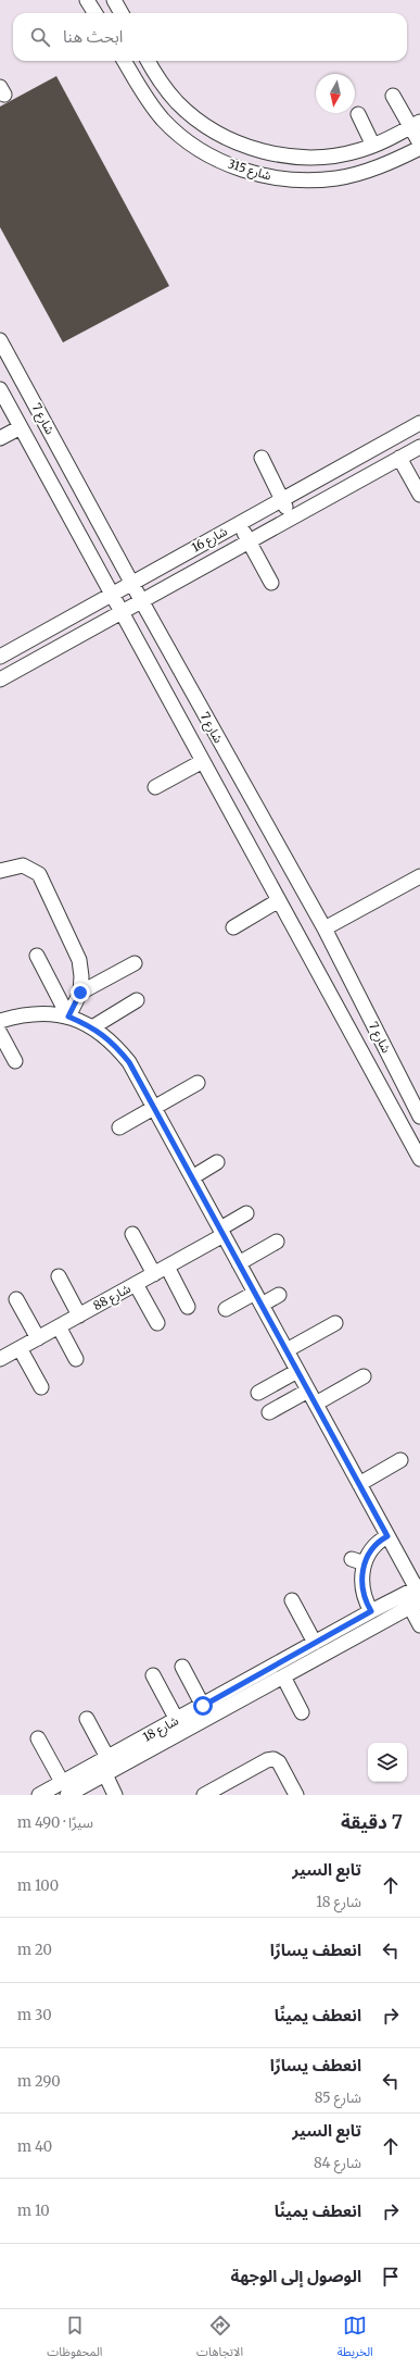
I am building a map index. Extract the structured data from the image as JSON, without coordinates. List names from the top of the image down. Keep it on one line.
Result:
{"streets":{"street":["شارع 315","شارع 7","شارع 16","شارع 88","شارع 18"]},"crossings":[["شارع 7","شارع 16"]],"north":"bottom","page":{"search":"ابحث هنا","heading":["7 دقيقة","سيرًا · 490 m"],"list":[["تابع السير","شارع 18","100 m"],["انعطف يسارًا","20 m"],["انعطف يمينًا","30 m"],["انعطف يسارًا","شارع 85","290 m"],["تابع السير","شارع 84","40 m"],["انعطف يمينًا","10 m"],"الوصول إلى الوجهة"],"nav":["الخريطة","الاتجاهات","المحفوظات"]}}
